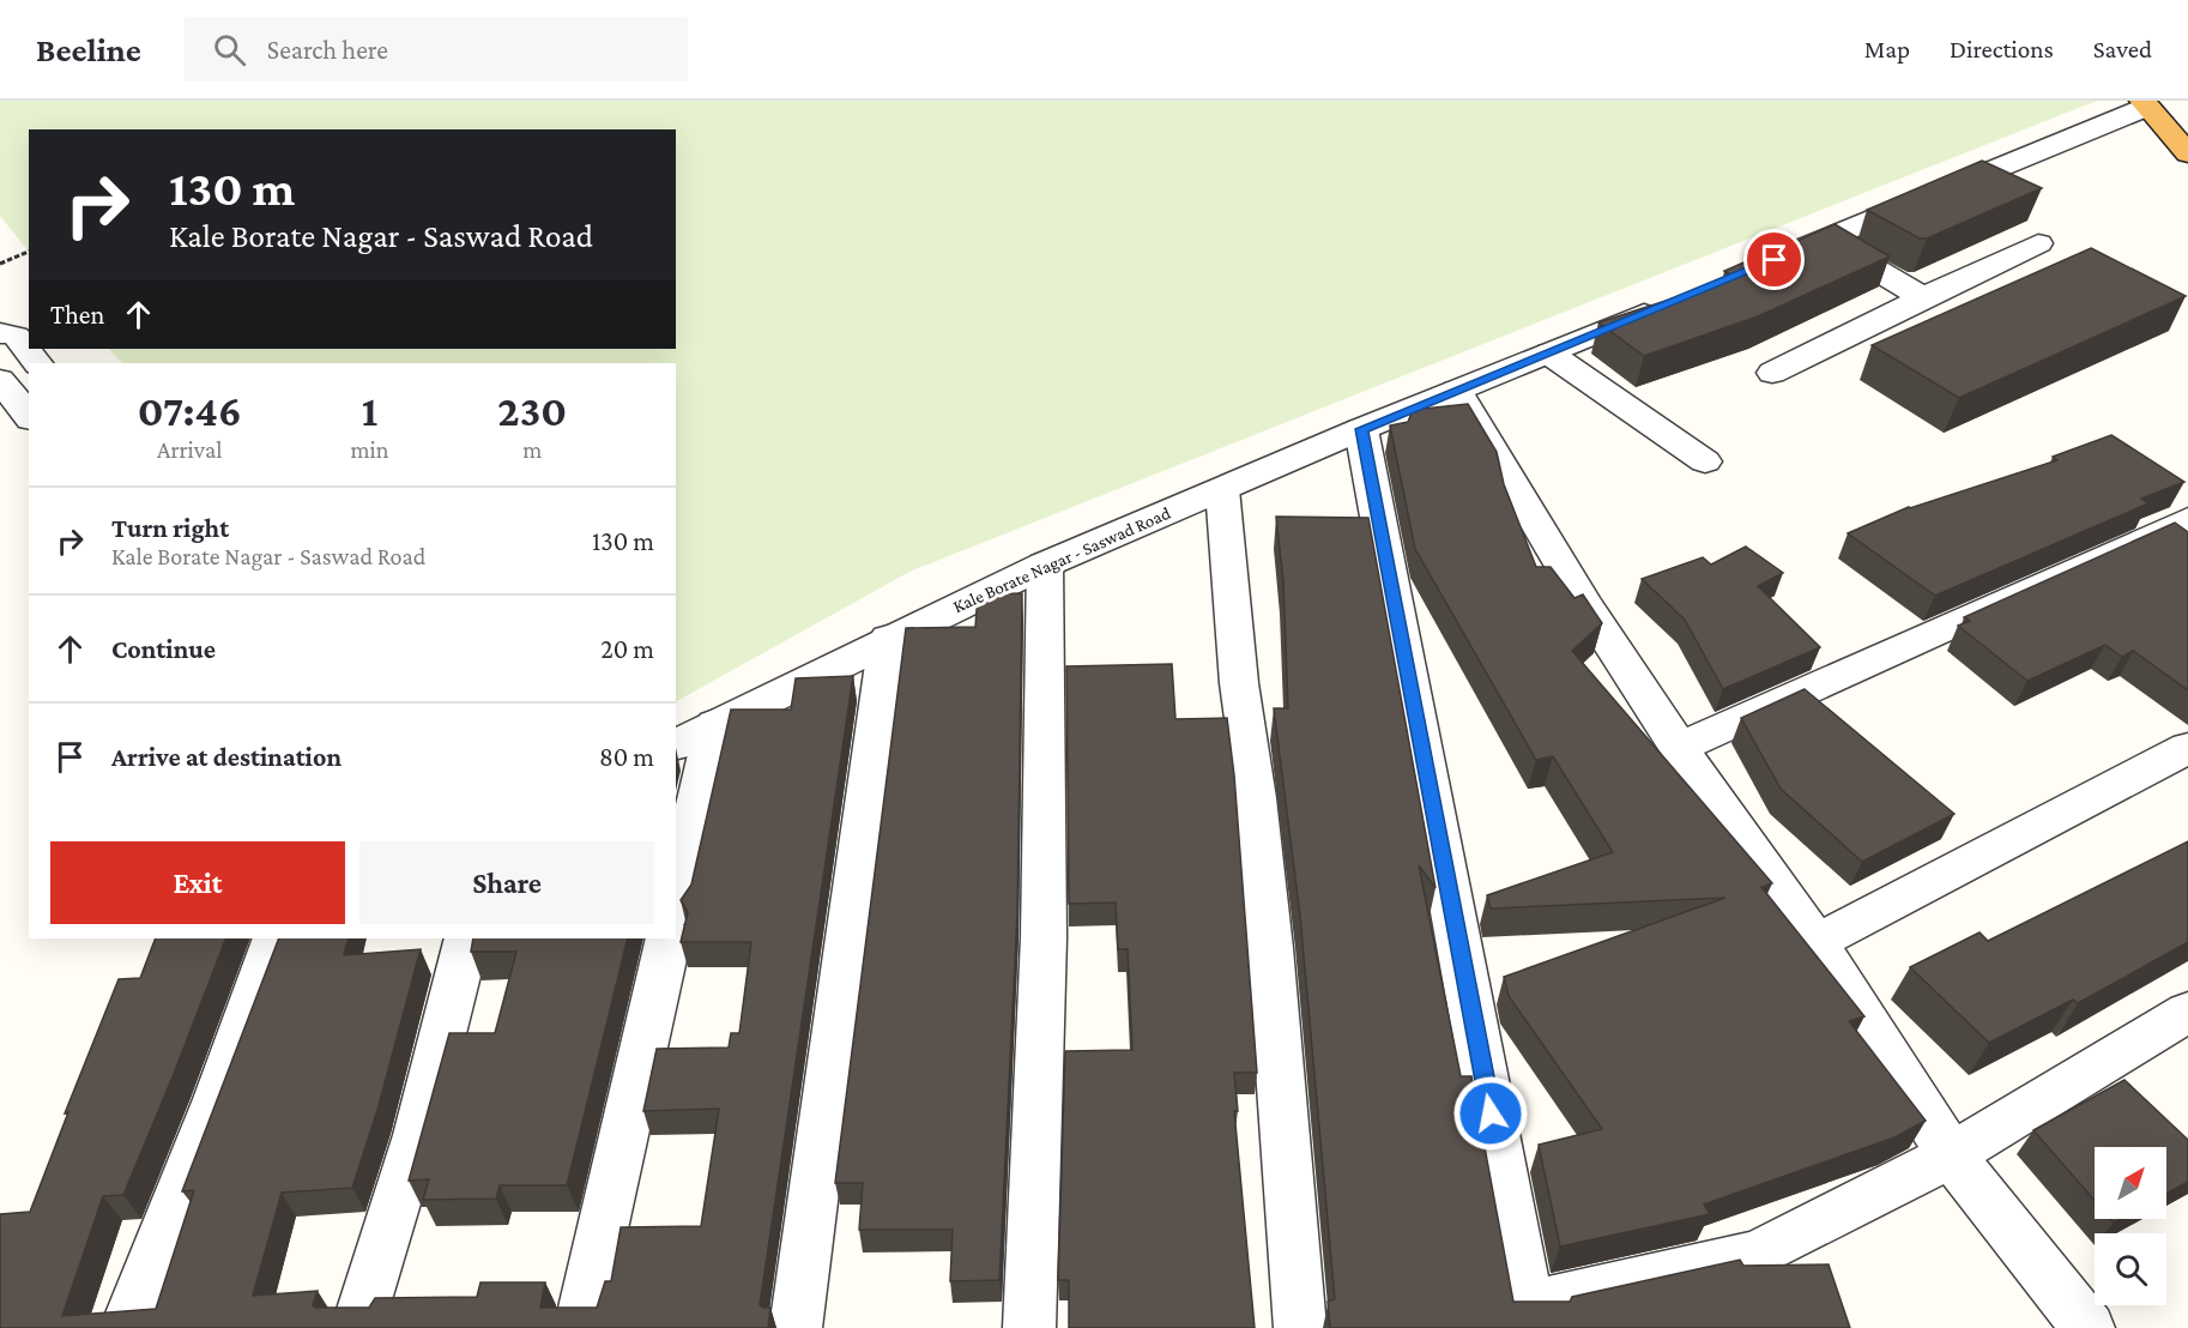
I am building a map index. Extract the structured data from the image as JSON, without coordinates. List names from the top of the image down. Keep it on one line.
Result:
{"streets":{"street":["Kale Borate Nagar - Saswad Road"]},"north":"top right","page":{"header":"Beeline","search":"Search here","nav":["Map","Directions","Saved"],"turn":["130 m","Kale Borate Nagar - Saswad Road"],"then":"Then","eta":["07:46","Arrival","1","min","230","m"],"list":[{"name":"Turn right","note":"Kale Borate Nagar - Saswad Road","value":"130 m"},{"name":"Continue","value":"20 m"},{"name":"Arrive at destination","value":"80 m"}],"buttons":["Exit","Share"]}}
